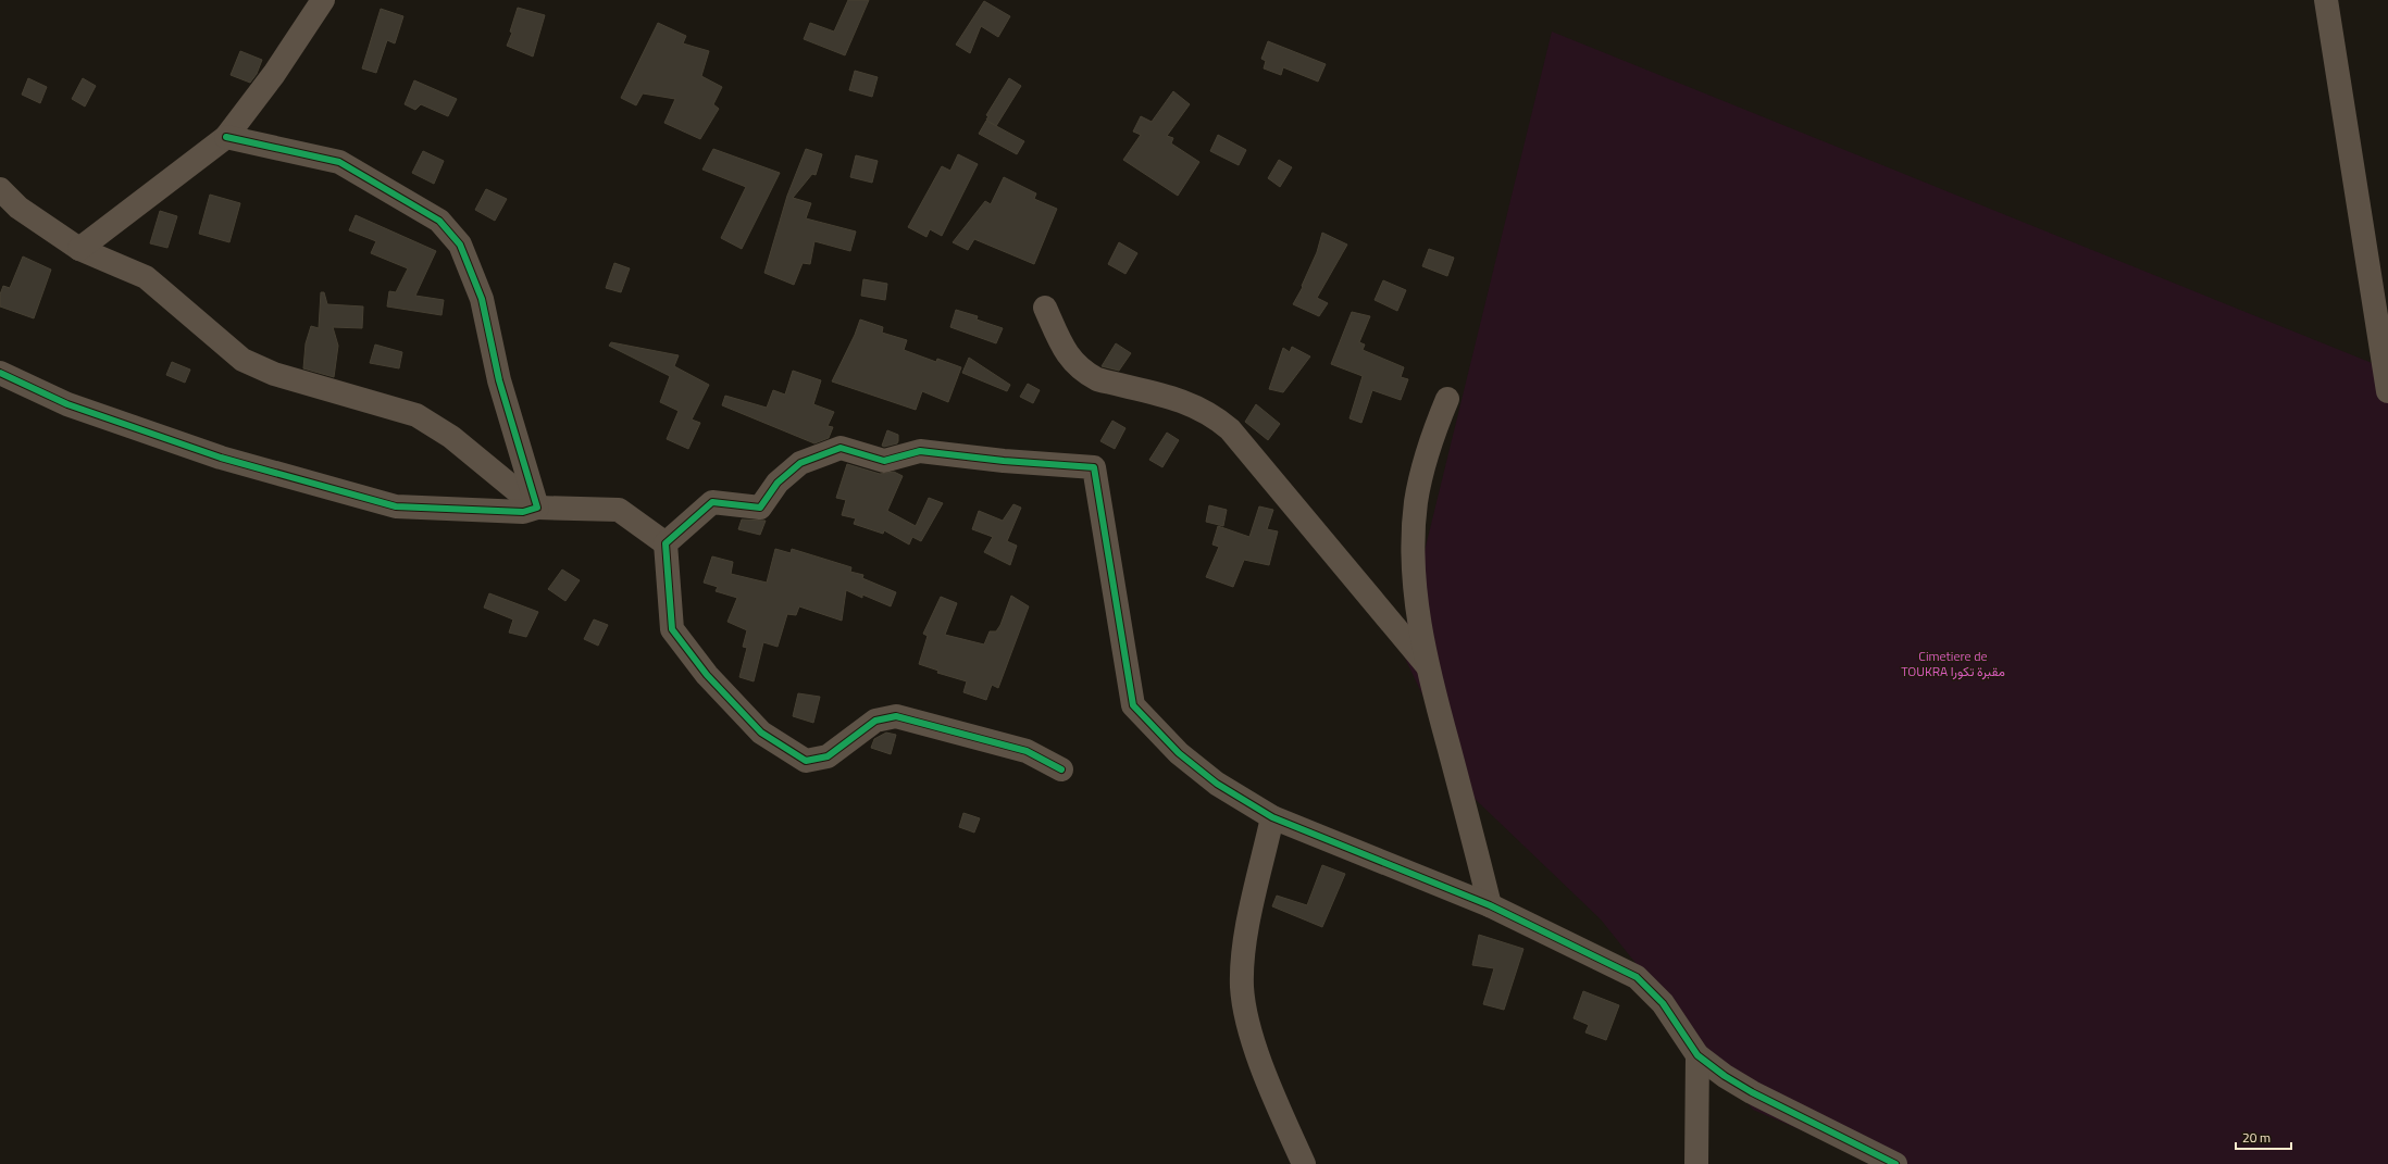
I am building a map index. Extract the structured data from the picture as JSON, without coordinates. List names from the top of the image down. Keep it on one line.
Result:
{"parks":["Cimetiere de TOUKRA مقبرة تكورا"],"scale_bar":"20 m"}
